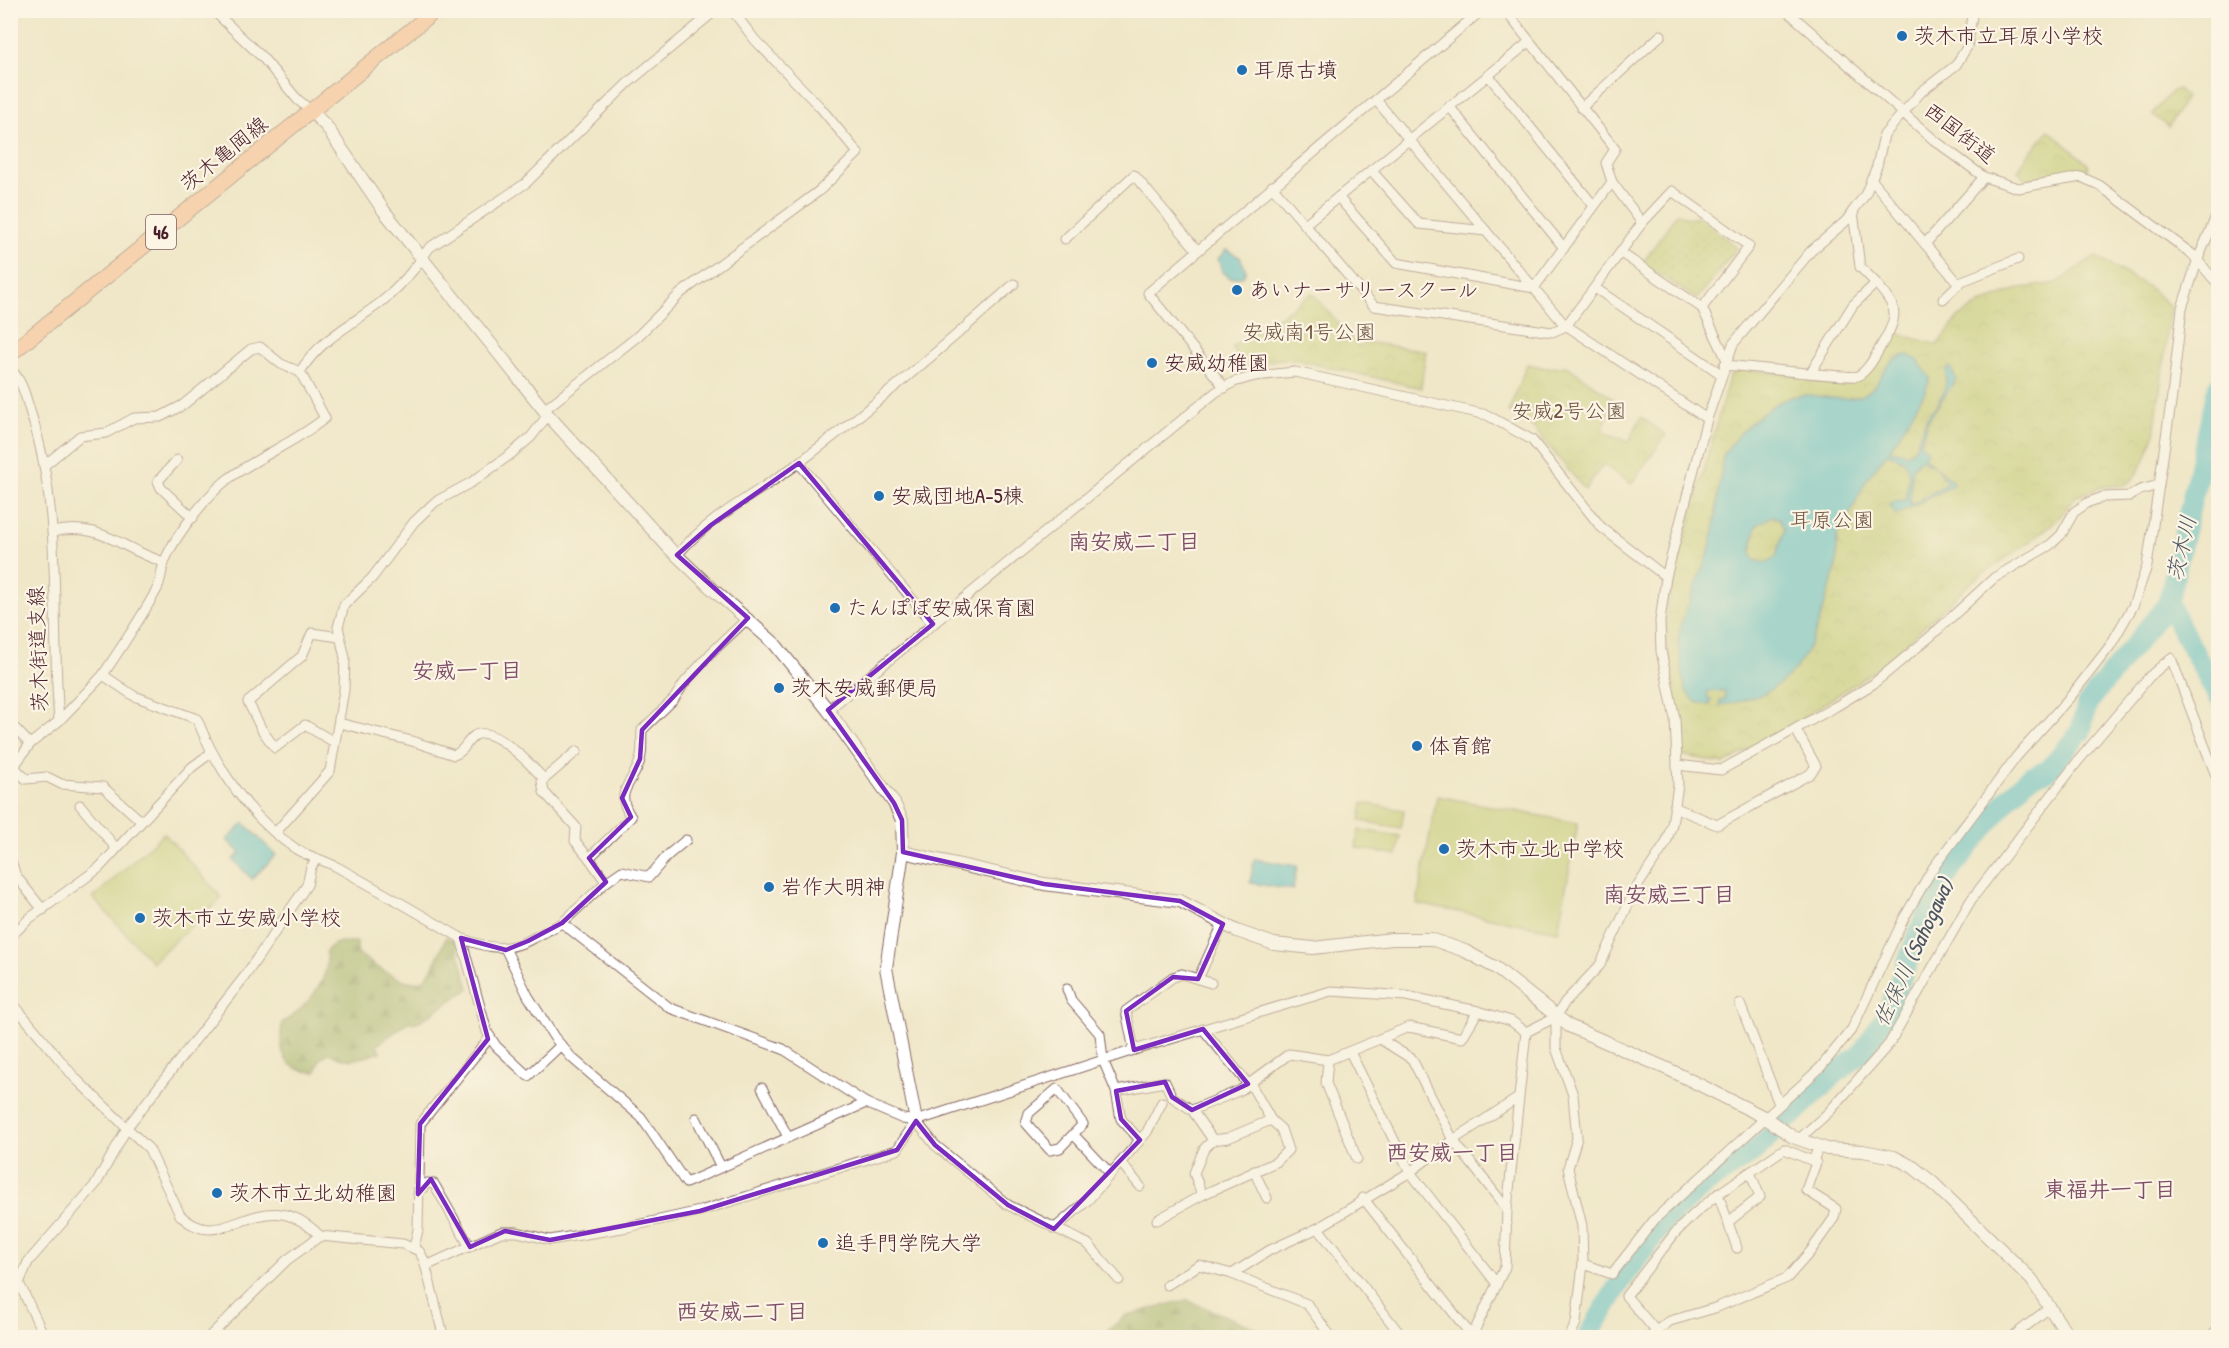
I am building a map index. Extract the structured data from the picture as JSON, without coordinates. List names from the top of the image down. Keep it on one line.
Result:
{"streets":{"main road":["茨木亀岡線","46"],"street":["西国街道","茨木街道支線"]},"districts":["南安威二丁目","安威一丁目","南安威三丁目","西安威一丁目","東福井一丁目","西安威二丁目"],"water":["茨木川","佐保川 (Sahogawa)"],"parks":["安威南1号公園","安威2号公園","耳原公園"],"places":["茨木市立耳原小学校","耳原古墳","あいナーサリースクール","安威幼稚園","安威団地A-5棟","たんぽぽ安威保育園","茨木安威郵便局","体育館","茨木市立北中学校","岩作大明神","茨木市立安威小学校","茨木市立北幼稚園","追手門学院大学"]}
